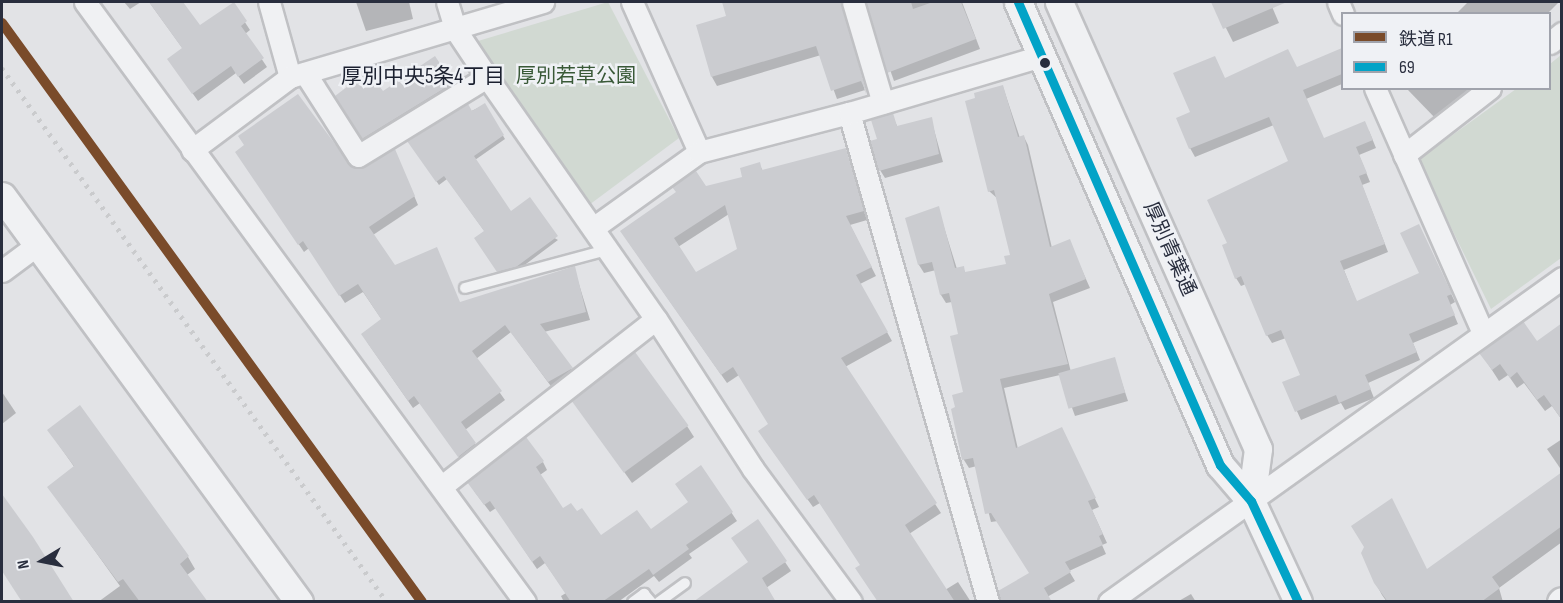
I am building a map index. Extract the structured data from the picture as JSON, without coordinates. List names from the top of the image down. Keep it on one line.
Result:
{"streets":{"street":["厚別青葉通"]},"districts":["厚別中央5条4丁目"],"parks":["厚別若草公園"],"lines":["transit line 69","rail line R1"],"legend":["鉄道 R1","69"],"north":"left"}
